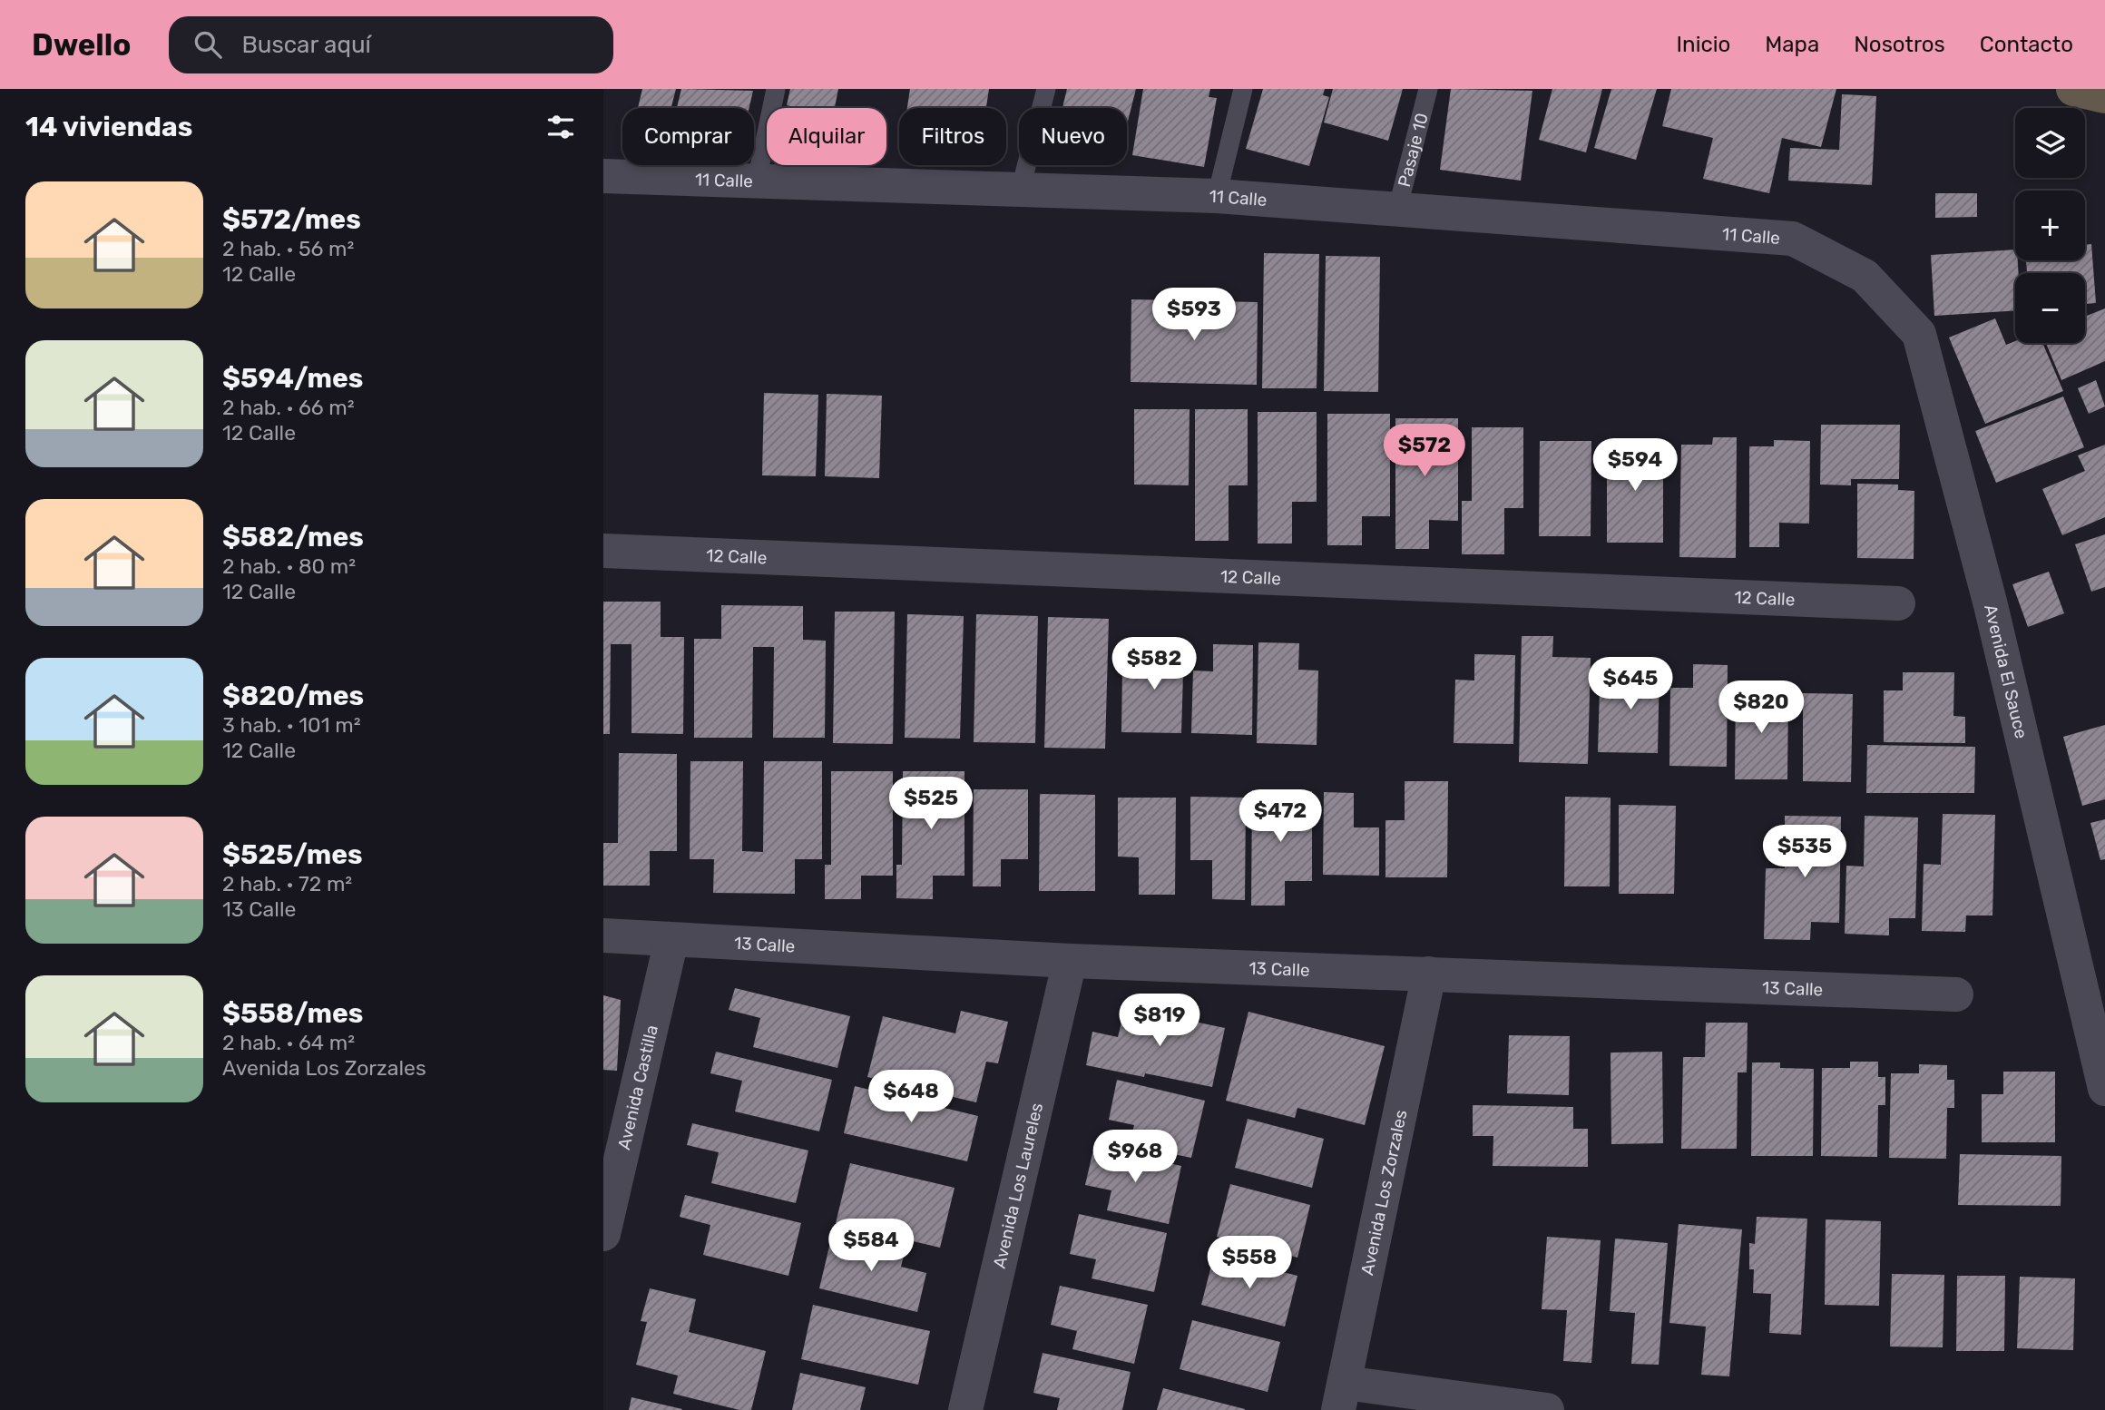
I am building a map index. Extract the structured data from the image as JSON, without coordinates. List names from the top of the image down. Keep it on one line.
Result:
{"streets":{"street":["11 Calle","12 Calle","Avenida El Sauce","13 Calle","Avenida Castilla","Avenida Los Laureles","Avenida Los Zorzales"],"lane":["Pasaje 10"]},"crossings":[["Pasaje 10","11 Calle"],["11 Calle","Avenida El Sauce"],["13 Calle","Avenida Castilla"],["13 Calle","Avenida Los Laureles"],["13 Calle","Avenida Los Zorzales"]],"page":{"header":"Dwello","search":"Buscar aquí","nav":["Inicio","Mapa","Nosotros","Contacto"],"heading":"14 viviendas","map_buttons":["+","−"],"chip":["Comprar","Alquilar","Filtros","Nuevo"],"list":[{"name":"$572/mes","note":"2 hab. · 56 m² · 12 Calle"},{"name":"$594/mes","note":"2 hab. · 66 m² · 12 Calle"},{"name":"$582/mes","note":"2 hab. · 80 m² · 12 Calle"},{"name":"$820/mes","note":"3 hab. · 101 m² · 12 Calle"},{"name":"$525/mes","note":"2 hab. · 72 m² · 13 Calle"},{"name":"$558/mes","note":"2 hab. · 64 m² · Avenida Los Zorzales"}],"price":["$593","$572","$594","$582","$645","$820","$525","$472","$535","$819","$648","$968","$584","$558"]}}
